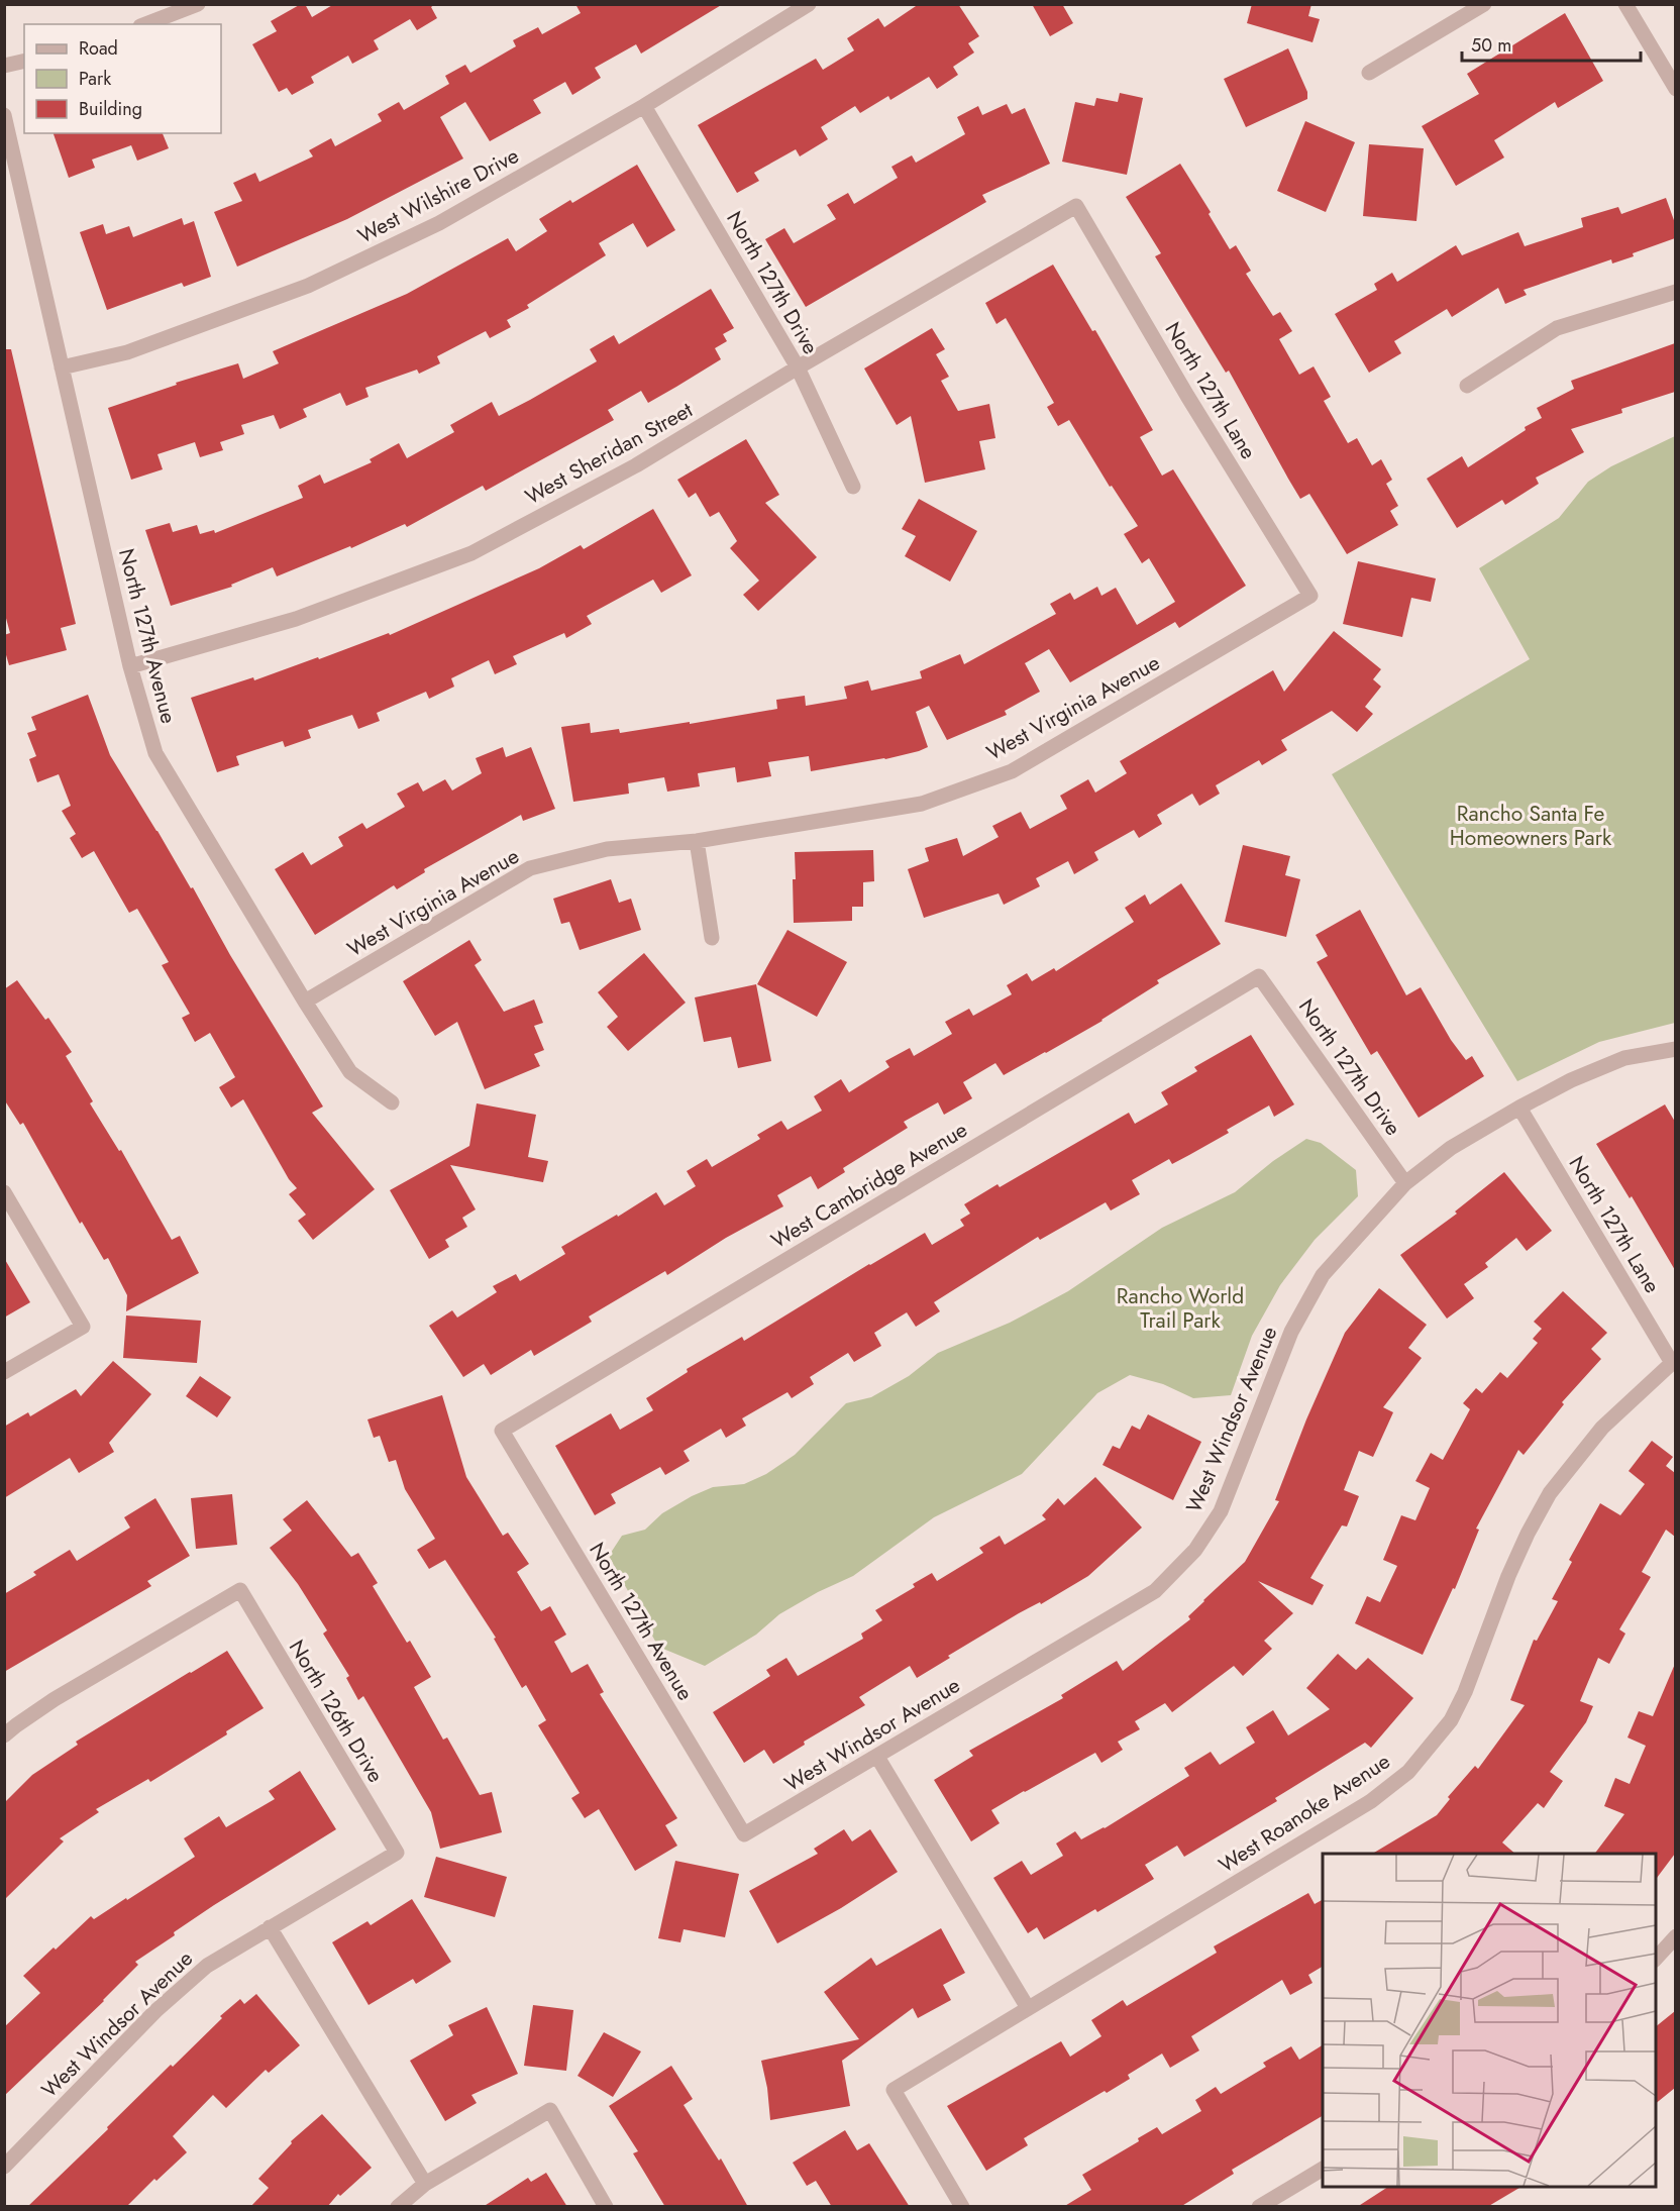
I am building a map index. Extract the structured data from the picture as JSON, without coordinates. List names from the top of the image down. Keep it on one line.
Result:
{"streets":{"street":["West Wilshire Drive","North 127th Drive","North 127th Lane","West Sheridan Street","North 127th Avenue","West Virginia Avenue","West Cambridge Avenue","West Windsor Avenue","North 126th Drive","West Roanoke Avenue"]},"crossings":[["West Wilshire Drive","North 127th Drive"],["West Wilshire Drive","North 127th Avenue"],["North 127th Drive","West Sheridan Street"],["North 127th Drive","West Cambridge Avenue"],["North 127th Drive","West Windsor Avenue"],["North 127th Lane","West Sheridan Street"],["North 127th Lane","West Virginia Avenue"],["North 127th Lane","West Windsor Avenue"],["North 127th Lane","West Roanoke Avenue"],["West Sheridan Street","North 127th Avenue"],["North 127th Avenue","West Virginia Avenue"],["North 127th Avenue","West Cambridge Avenue"],["North 127th Avenue","West Windsor Avenue"],["West Windsor Avenue","North 126th Drive"]],"parks":["Rancho Santa Fe Homeowners Park","Rancho World Trail Park"],"legend":["Road","Park","Building"],"scale_bar":"50 m"}
